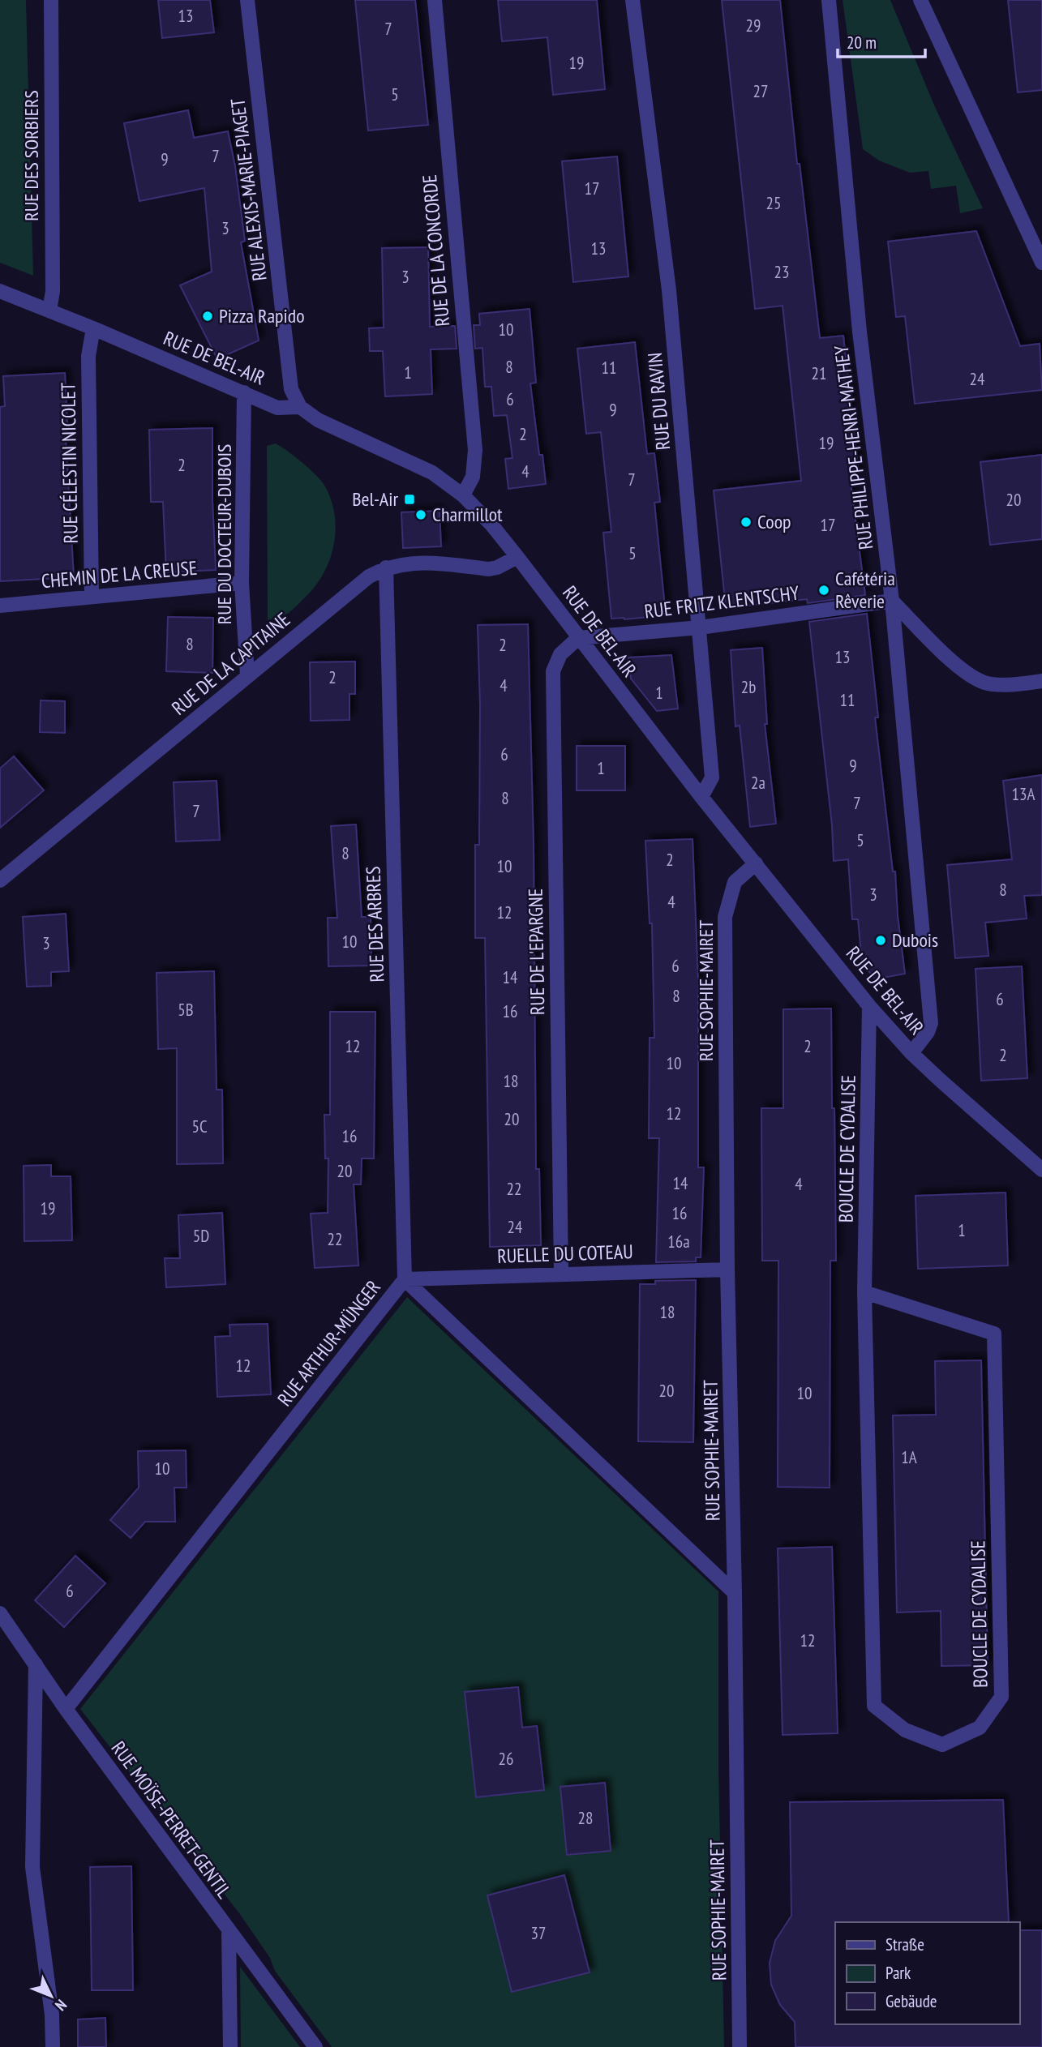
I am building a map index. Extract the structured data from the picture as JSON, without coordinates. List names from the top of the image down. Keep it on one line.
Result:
{"streets":{"street":["RUE DES SORBIERS","RUE ALEXIS-MARIE-PIAGET","RUE DE LA CONCORDE","RUE DE BEL-AIR","RUE DU RAVIN","RUE PHILIPPE-HENRI-MATHEY","RUE CÉLESTIN NICOLET","RUE DU DOCTEUR-DUBOIS","CHEMIN DE LA CREUSE","RUE FRITZ KLENTSCHY","RUE DE LA CAPITAINE","RUE DES ARBRES","RUE DE L'EPARGNE","RUE SOPHIE-MAIRET","BOUCLE DE CYDALISE","RUELLE DU COTEAU","RUE ARTHUR-MÜNGER","RUE MOÏSE-PERRET-GENTIL"]},"crossings":[["RUE DES SORBIERS","RUE DE BEL-AIR"],["RUE ALEXIS-MARIE-PIAGET","RUE DE BEL-AIR"],["RUE DE LA CONCORDE","RUE DE BEL-AIR"],["RUE DE BEL-AIR","RUE DU RAVIN"],["RUE DE BEL-AIR","RUE PHILIPPE-HENRI-MATHEY"],["RUE DE BEL-AIR","RUE CÉLESTIN NICOLET"],["RUE DE BEL-AIR","RUE DU DOCTEUR-DUBOIS"],["RUE DE BEL-AIR","RUE FRITZ KLENTSCHY"],["RUE DE BEL-AIR","RUE DE LA CAPITAINE"],["RUE DE BEL-AIR","RUE DE L'EPARGNE"],["RUE DE BEL-AIR","RUE SOPHIE-MAIRET"],["RUE DE BEL-AIR","BOUCLE DE CYDALISE"],["RUE DU RAVIN","RUE FRITZ KLENTSCHY"],["RUE PHILIPPE-HENRI-MATHEY","RUE FRITZ KLENTSCHY"],["RUE CÉLESTIN NICOLET","CHEMIN DE LA CREUSE"],["RUE DU DOCTEUR-DUBOIS","CHEMIN DE LA CREUSE"],["RUE DU DOCTEUR-DUBOIS","RUE DE LA CAPITAINE"],["RUE FRITZ KLENTSCHY","RUE DE L'EPARGNE"],["RUE DE LA CAPITAINE","RUE DES ARBRES"],["RUE DES ARBRES","RUELLE DU COTEAU"],["RUE DES ARBRES","RUE ARTHUR-MÜNGER"],["RUE DE L'EPARGNE","RUELLE DU COTEAU"],["RUE SOPHIE-MAIRET","RUELLE DU COTEAU"],["RUE SOPHIE-MAIRET","RUE ARTHUR-MÜNGER"],["RUELLE DU COTEAU","RUE ARTHUR-MÜNGER"],["RUE ARTHUR-MÜNGER","RUE MOÏSE-PERRET-GENTIL"]],"places":{"other":["Pizza Rapido","Charmillot","Coop","Cafétéria Rêverie","Dubois"],"transit":["Bel-Air"]},"house_numbers":["13","29","7","19","27","5","7","9","17","25","3","13","23","3","10","8","11","1","21","24","6","9","2","19","2","4","7","20","17","5","8","2","13","2","4","2b","1","11","6","9","1","2a","13A","8","7","7","5","8","2","10","8","3","4","12","10","3","6","14","8","6","5B","16","12","2","2","10","18","12","20","5C","16","20","14","4","22","19","16","24","1","5D","22","16a","18","12","20","10","1A","10","6","12","26","28","37"],"legend":["Straße","Park","Gebäude"],"scale_bar":"20 m","north":"bottom right"}
